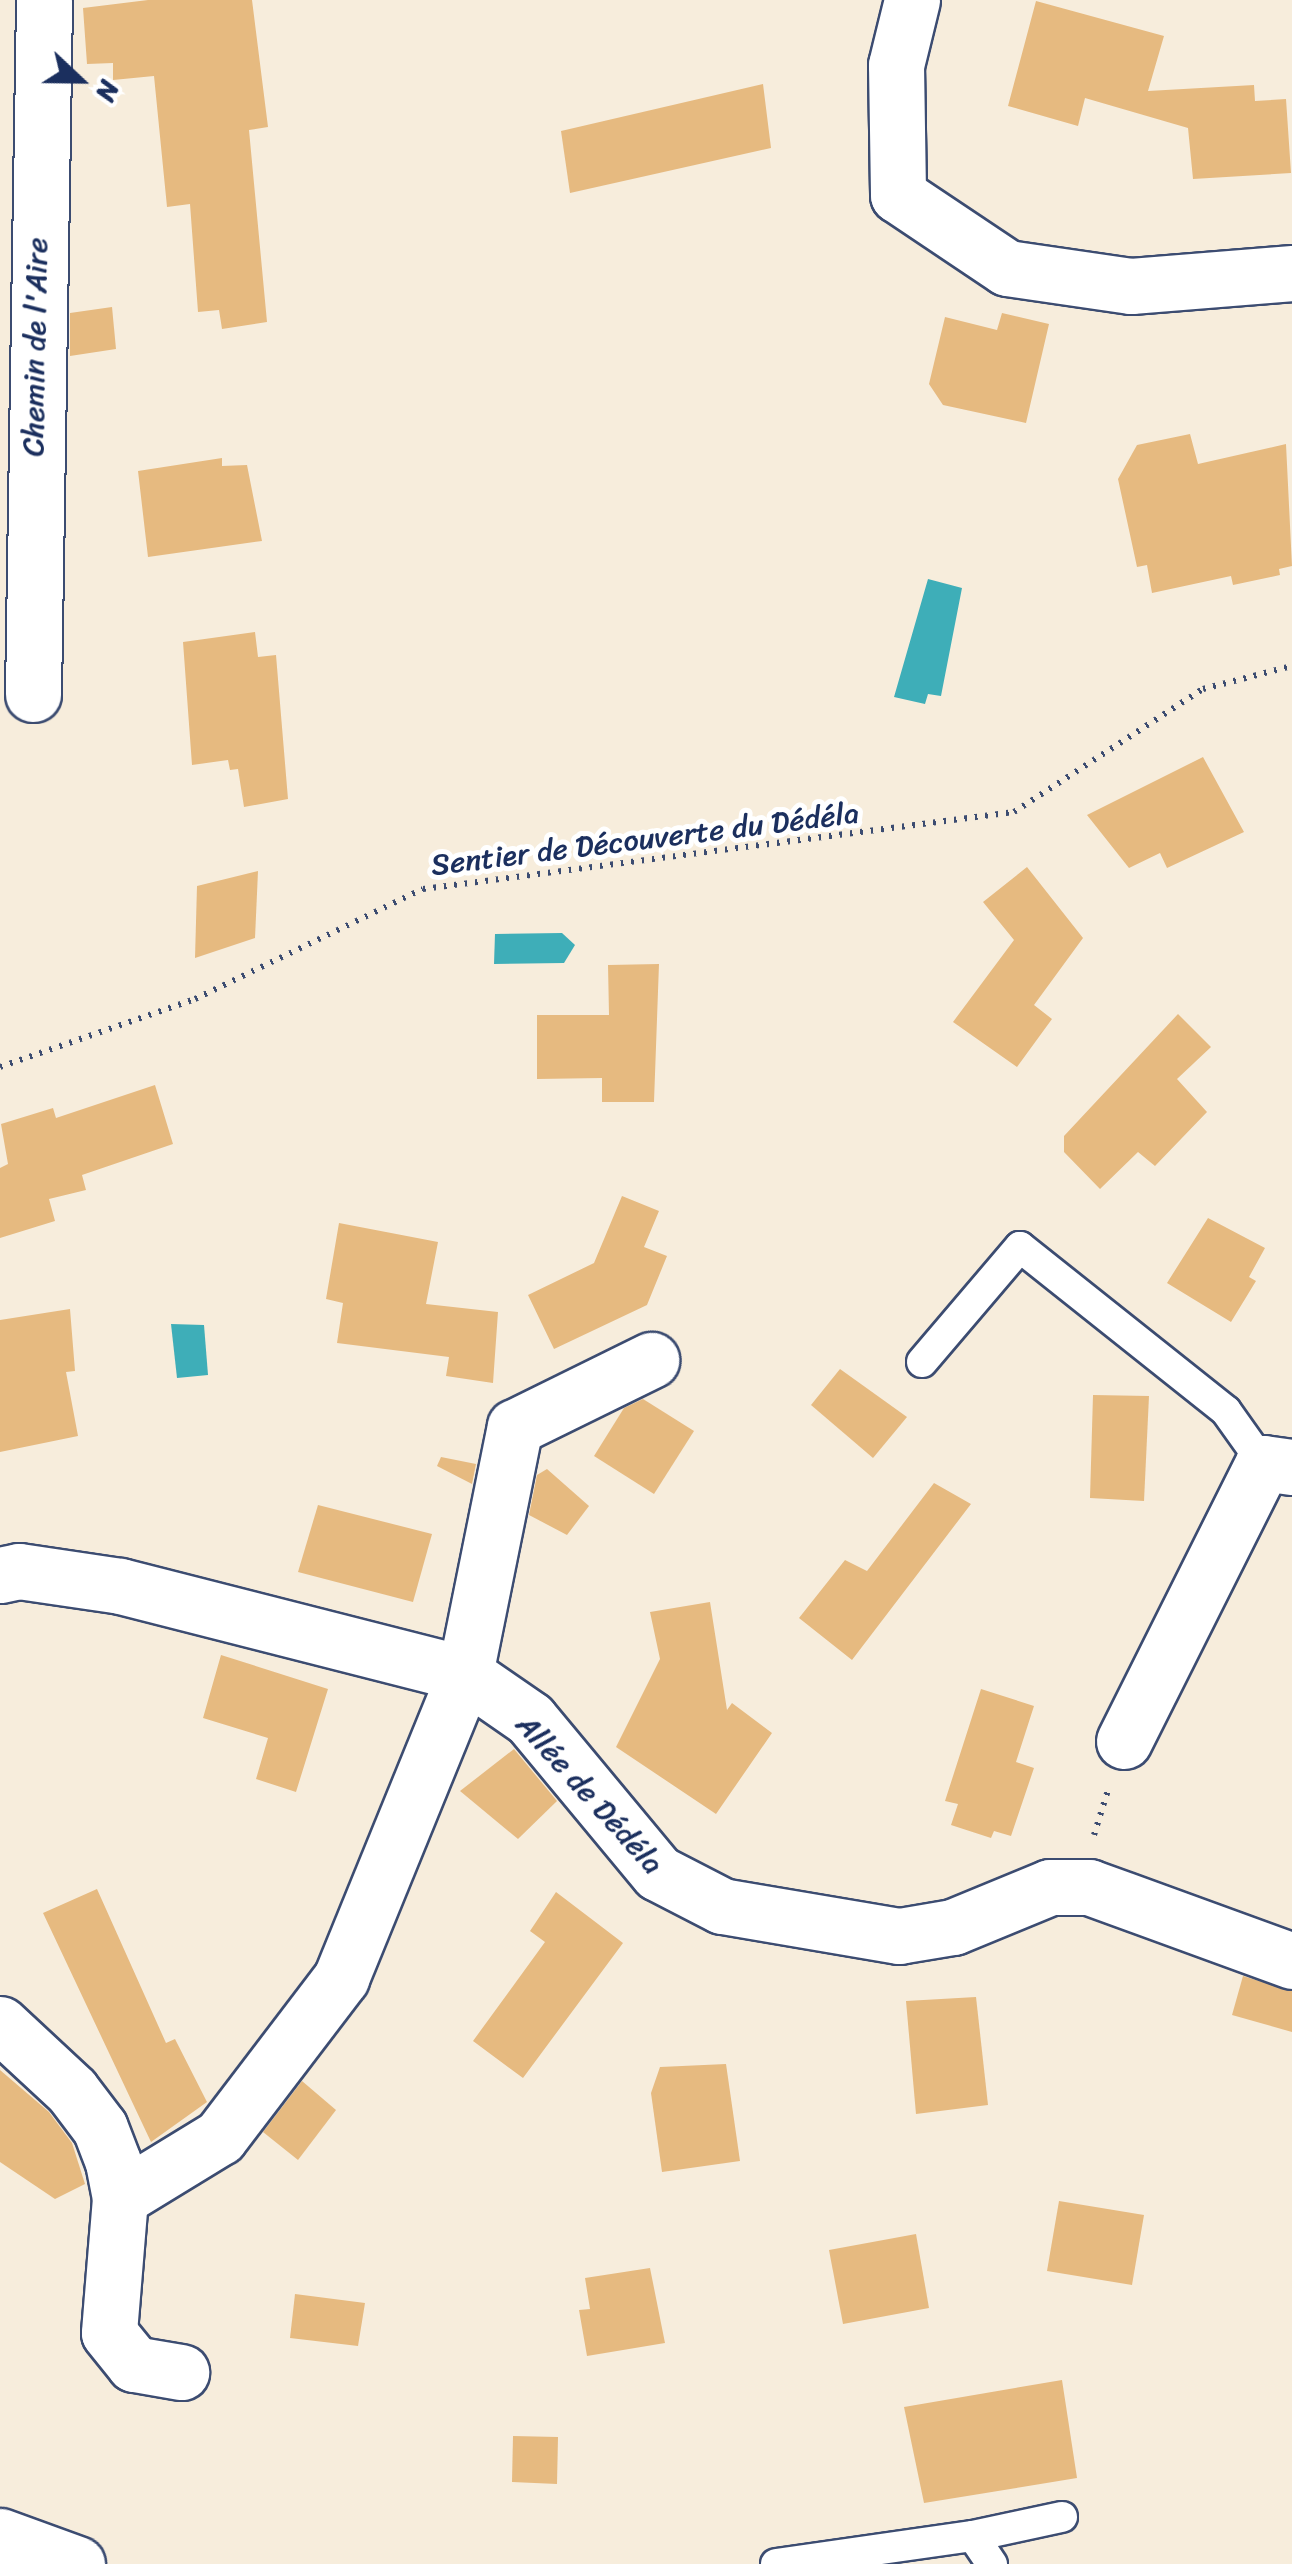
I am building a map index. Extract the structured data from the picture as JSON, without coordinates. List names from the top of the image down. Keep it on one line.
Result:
{"streets":{"street":["Chemin de l'Aire","Allée de Dédéla"],"path":["Sentier de Découverte du Dédéla"]},"north":"right"}
